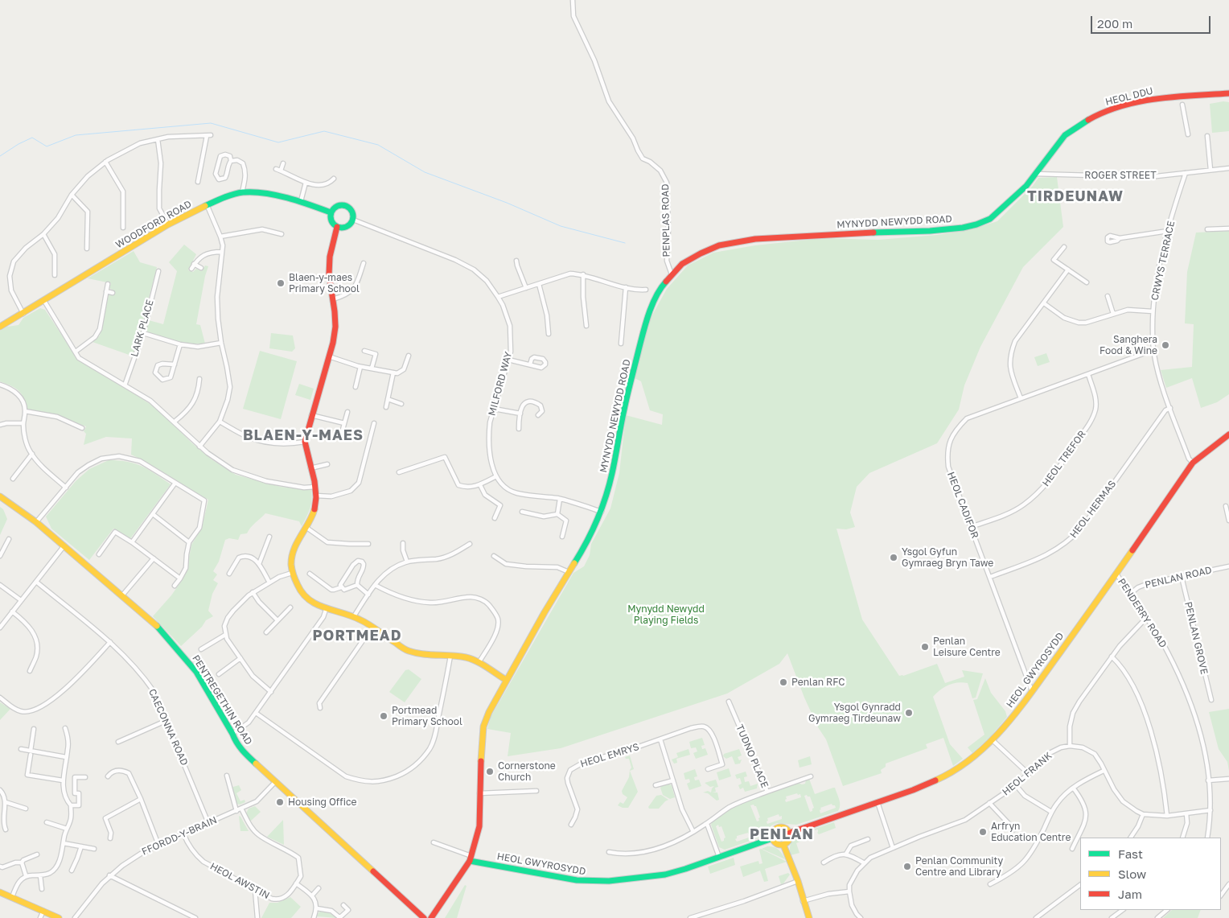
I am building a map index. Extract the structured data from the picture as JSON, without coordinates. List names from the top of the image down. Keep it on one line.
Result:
{"streets":{"street":["HEOL DDU","ROGER STREET","PENPLAS ROAD","MYNYDD NEWYDD ROAD","WOODFORD ROAD","CRWYS TERRACE","LARK PLACE","MILFORD WAY","HEOL TREFOR","HEOL CADIFOR","HEOL HERMAS","PENLAN ROAD","PENDERRY ROAD","PENLAN GROVE","HEOL GWYROSYDD","PENTREGETHIN ROAD","CAECONNA ROAD","HEOL EMRYS","TUDNO PLACE","HEOL FRANK","FFORDD-Y-BRAIN","HEOL AWSTIN"]},"crossings":[["HEOL DDU","ROGER STREET"],["HEOL DDU","MYNYDD NEWYDD ROAD"],["ROGER STREET","MYNYDD NEWYDD ROAD"],["ROGER STREET","CRWYS TERRACE"],["PENPLAS ROAD","MYNYDD NEWYDD ROAD"],["MYNYDD NEWYDD ROAD","MILFORD WAY"],["MYNYDD NEWYDD ROAD","HEOL GWYROSYDD"],["WOODFORD ROAD","MILFORD WAY"],["CRWYS TERRACE","HEOL CADIFOR"],["CRWYS TERRACE","HEOL HERMAS"],["CRWYS TERRACE","HEOL GWYROSYDD"],["HEOL TREFOR","HEOL CADIFOR"],["HEOL CADIFOR","HEOL HERMAS"],["HEOL CADIFOR","HEOL GWYROSYDD"],["PENLAN ROAD","PENDERRY ROAD"],["PENLAN ROAD","PENLAN GROVE"],["PENDERRY ROAD","HEOL GWYROSYDD"],["PENTREGETHIN ROAD","FFORDD-Y-BRAIN"],["CAECONNA ROAD","FFORDD-Y-BRAIN"],["FFORDD-Y-BRAIN","HEOL AWSTIN"]],"districts":["TIRDEUNAW","BLAEN-Y-MAES","PORTMEAD","PENLAN"],"parks":["Mynydd Newydd Playing Fields"],"places":["Blaen-y-maes Primary School","Sanghera Food & Wine","Ysgol Gyfun Gymraeg Bryn Tawe","Penlan Leisure Centre","Penlan RFC","Ysgol Gynradd Gymraeg Tirdeunaw","Portmead Primary School","Cornerstone Church","Housing Office","Arfryn Education Centre","Penlan Community Centre and Library"],"legend":["Fast","Slow","Jam"],"scale_bar":"200 m"}
